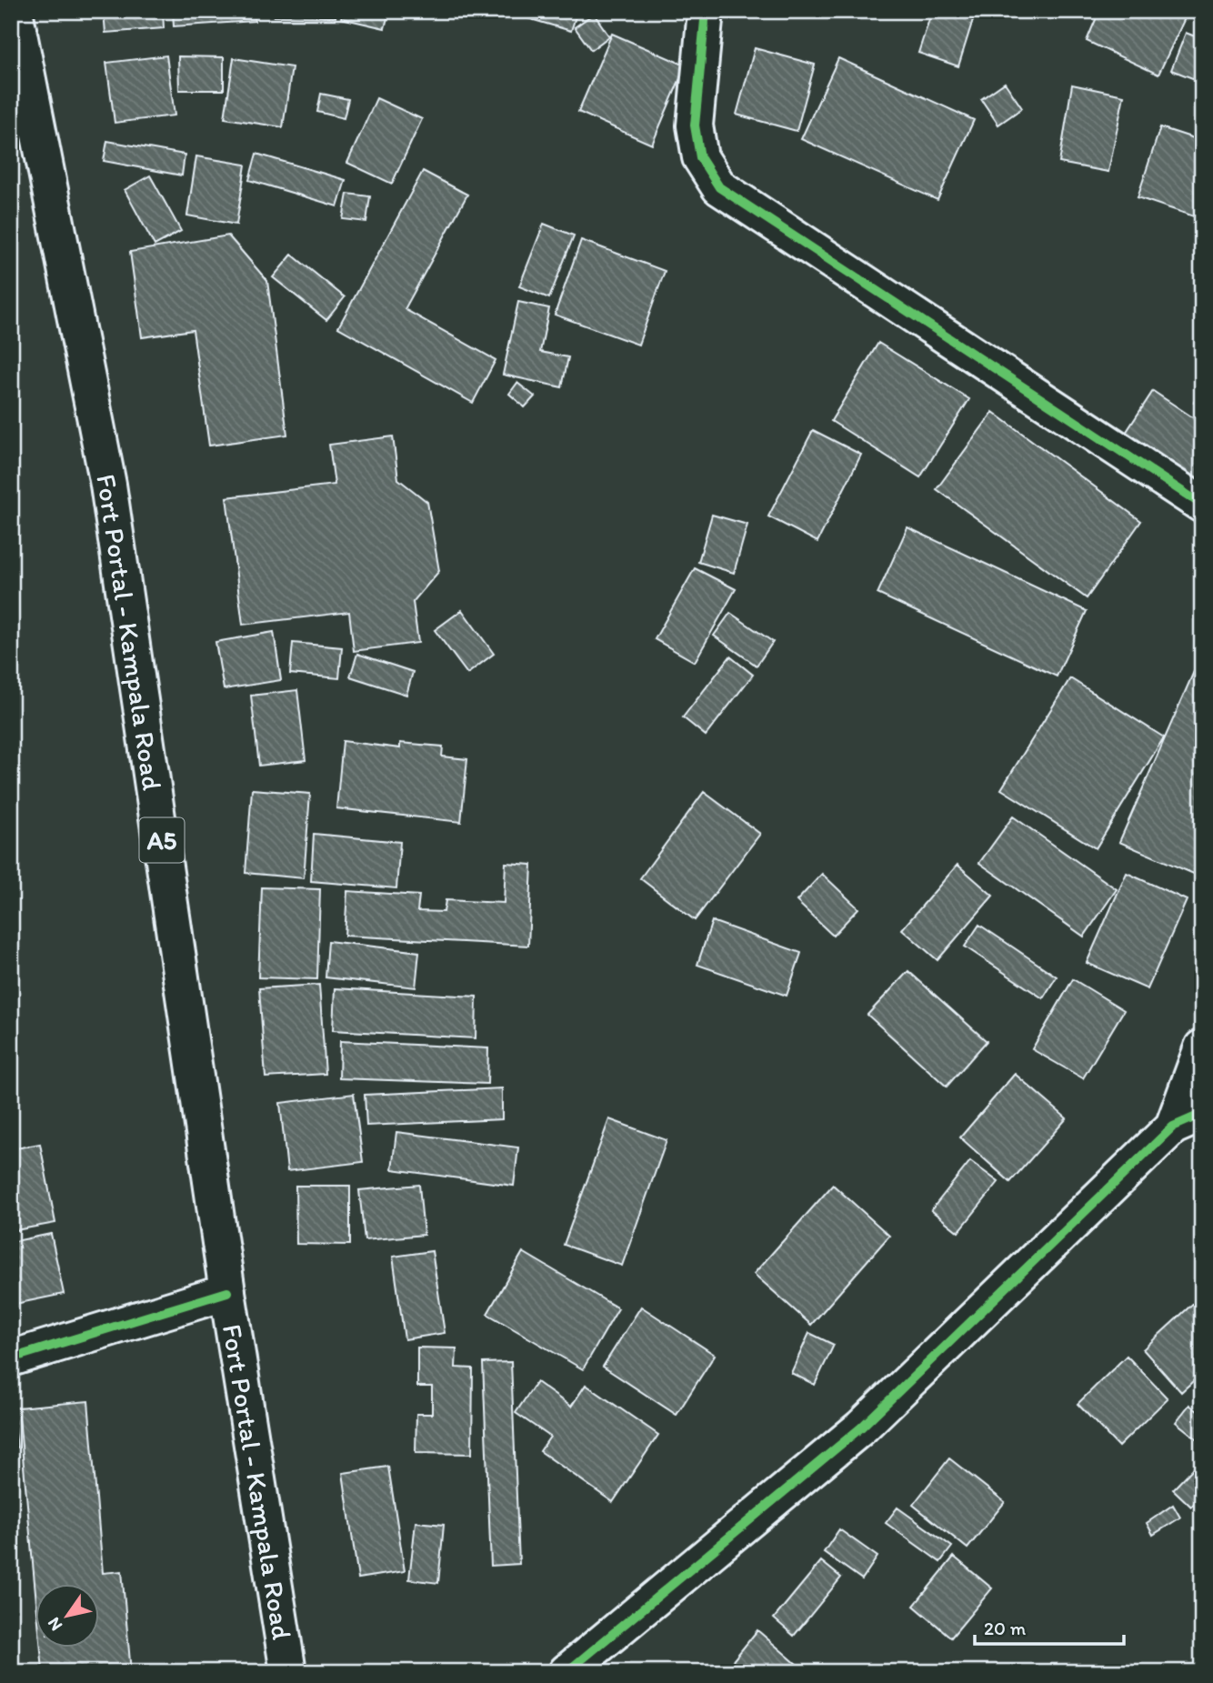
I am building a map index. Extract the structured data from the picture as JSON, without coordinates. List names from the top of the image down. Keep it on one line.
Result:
{"streets":{"street":["Fort Portal - Kampala Road","A5"]},"scale_bar":"20 m","north":"bottom left"}
